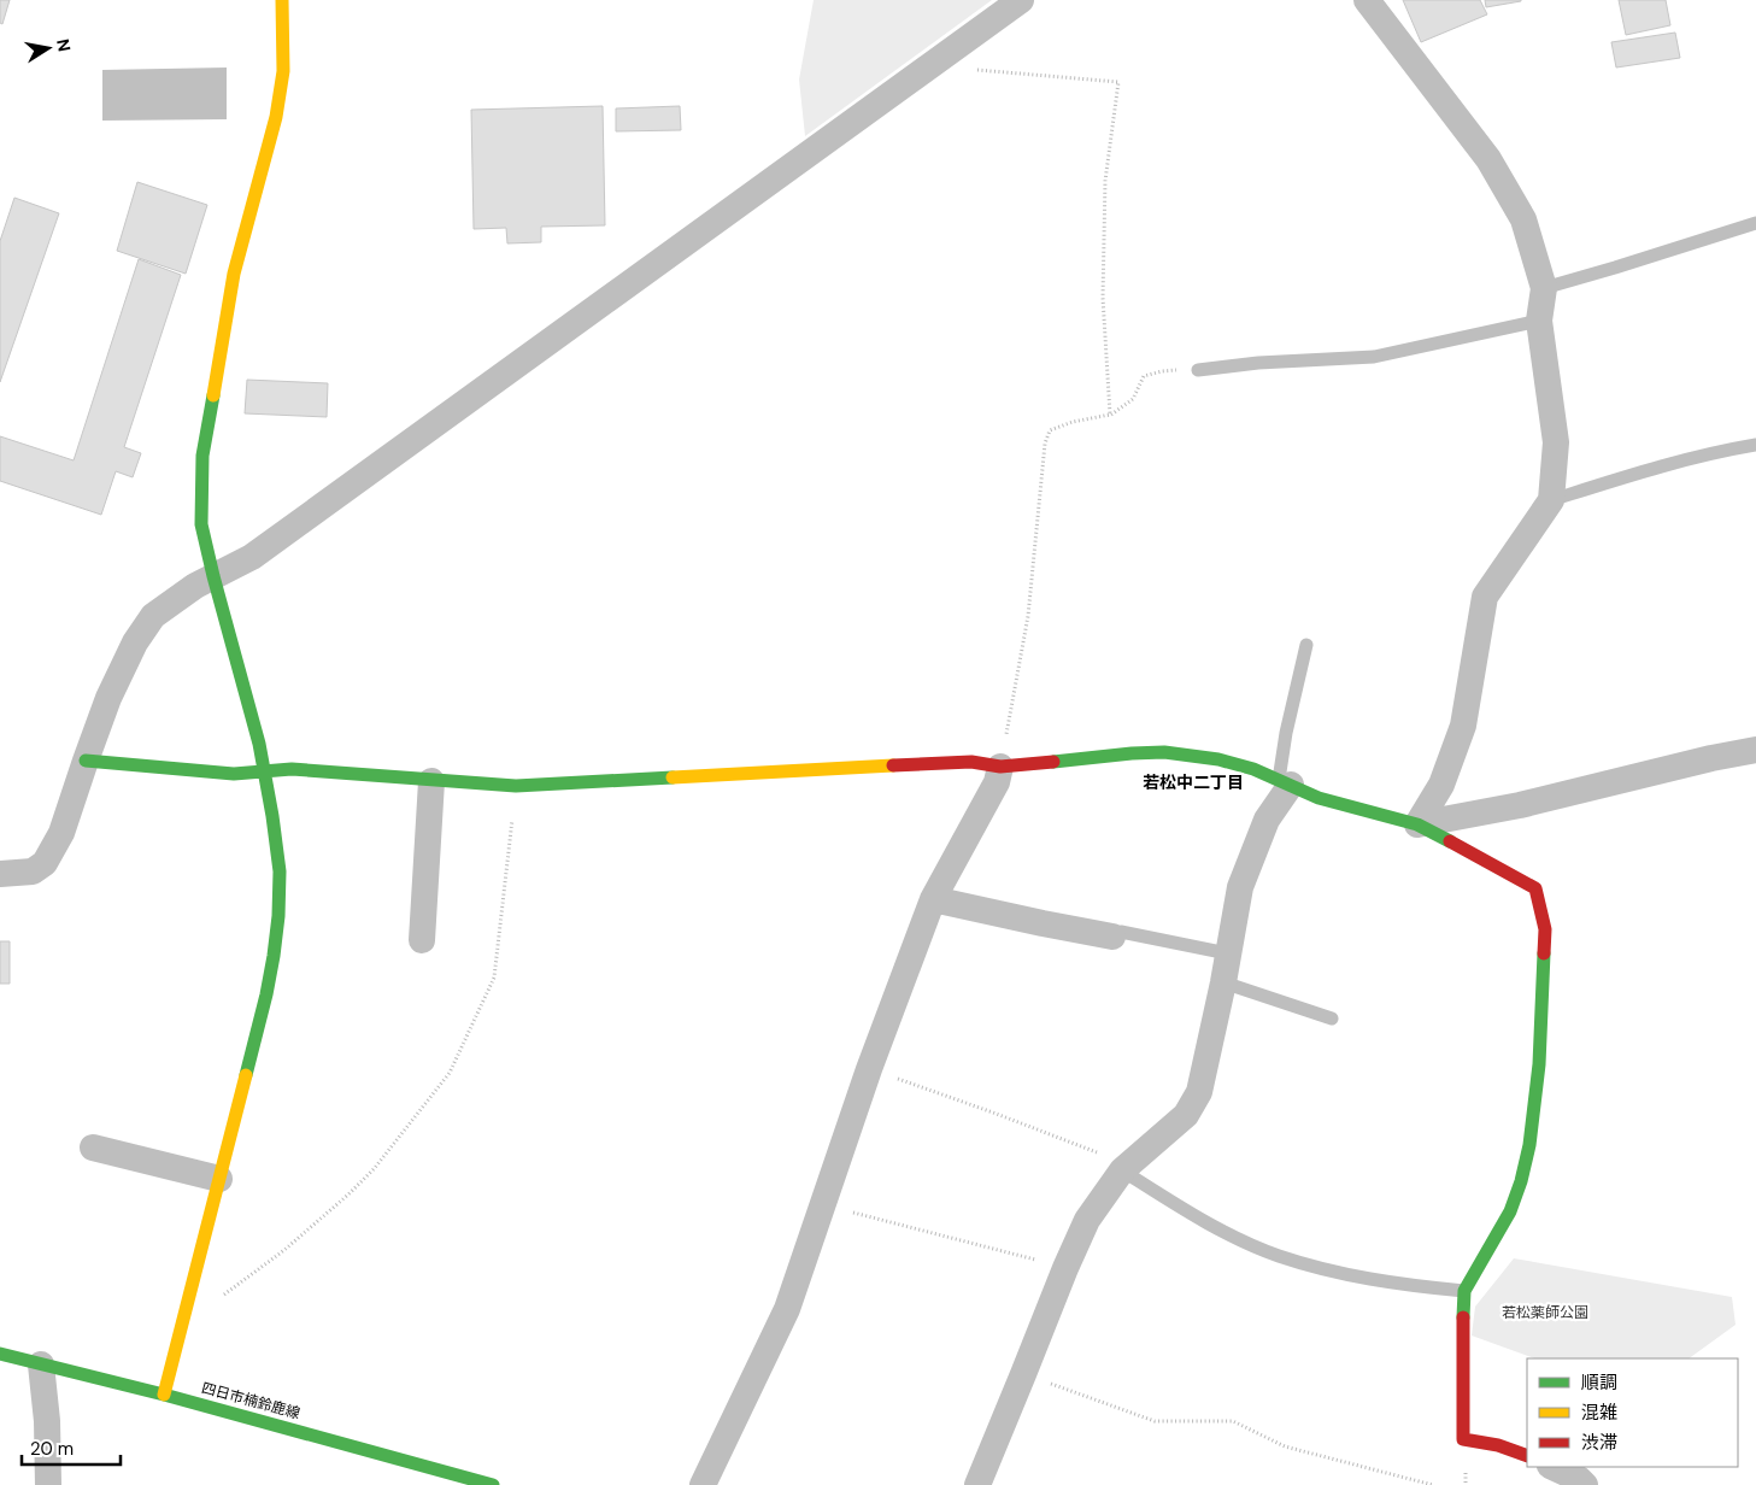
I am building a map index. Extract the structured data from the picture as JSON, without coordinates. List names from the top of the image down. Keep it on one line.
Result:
{"streets":{"street":["四日市楠鈴鹿線"]},"districts":["若松中二丁目"],"parks":["若松薬師公園"],"legend":["順調","混雑","渋滞"],"scale_bar":"20 m","north":"right"}
